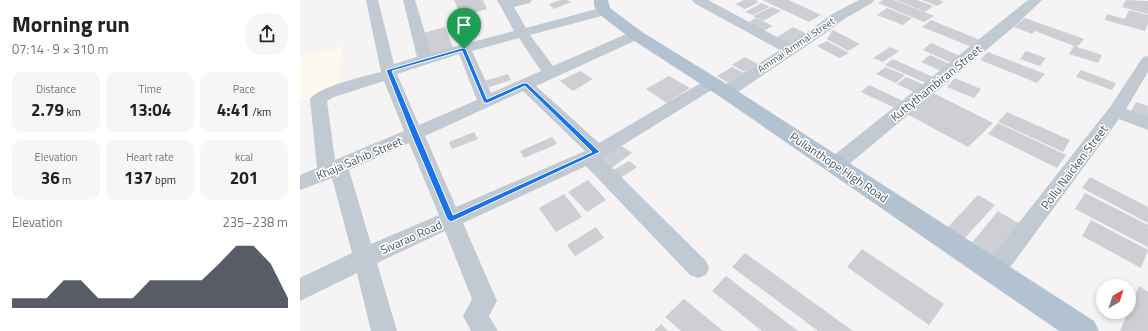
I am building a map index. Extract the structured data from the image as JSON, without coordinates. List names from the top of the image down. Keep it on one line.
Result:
{"streets":{"main road":["Pulianthope High Road"],"street":["Ammai Ammal Street","Kuttythambiran Street","Khaja Sahib Street","Pollu Naicken Street","Sivarao Road"]},"crossings":[["Ammai Ammal Street","Pulianthope High Road"],["Ammai Ammal Street","Sivarao Road"],["Kuttythambiran Street","Pulianthope High Road"],["Khaja Sahib Street","Pulianthope High Road"],["Pulianthope High Road","Pollu Naicken Street"],["Pulianthope High Road","Sivarao Road"]],"north":"top right","page":{"heading":["Morning run","07:14 · 9 × 310 m"],"stats":[["Distance","2.79 km"],["Time","13:04"],["Pace","4:41 /km"],["Elevation","36 m"],["Heart rate","137 bpm"],["kcal","201"]],"chart":["Elevation","235–238 m"]}}
